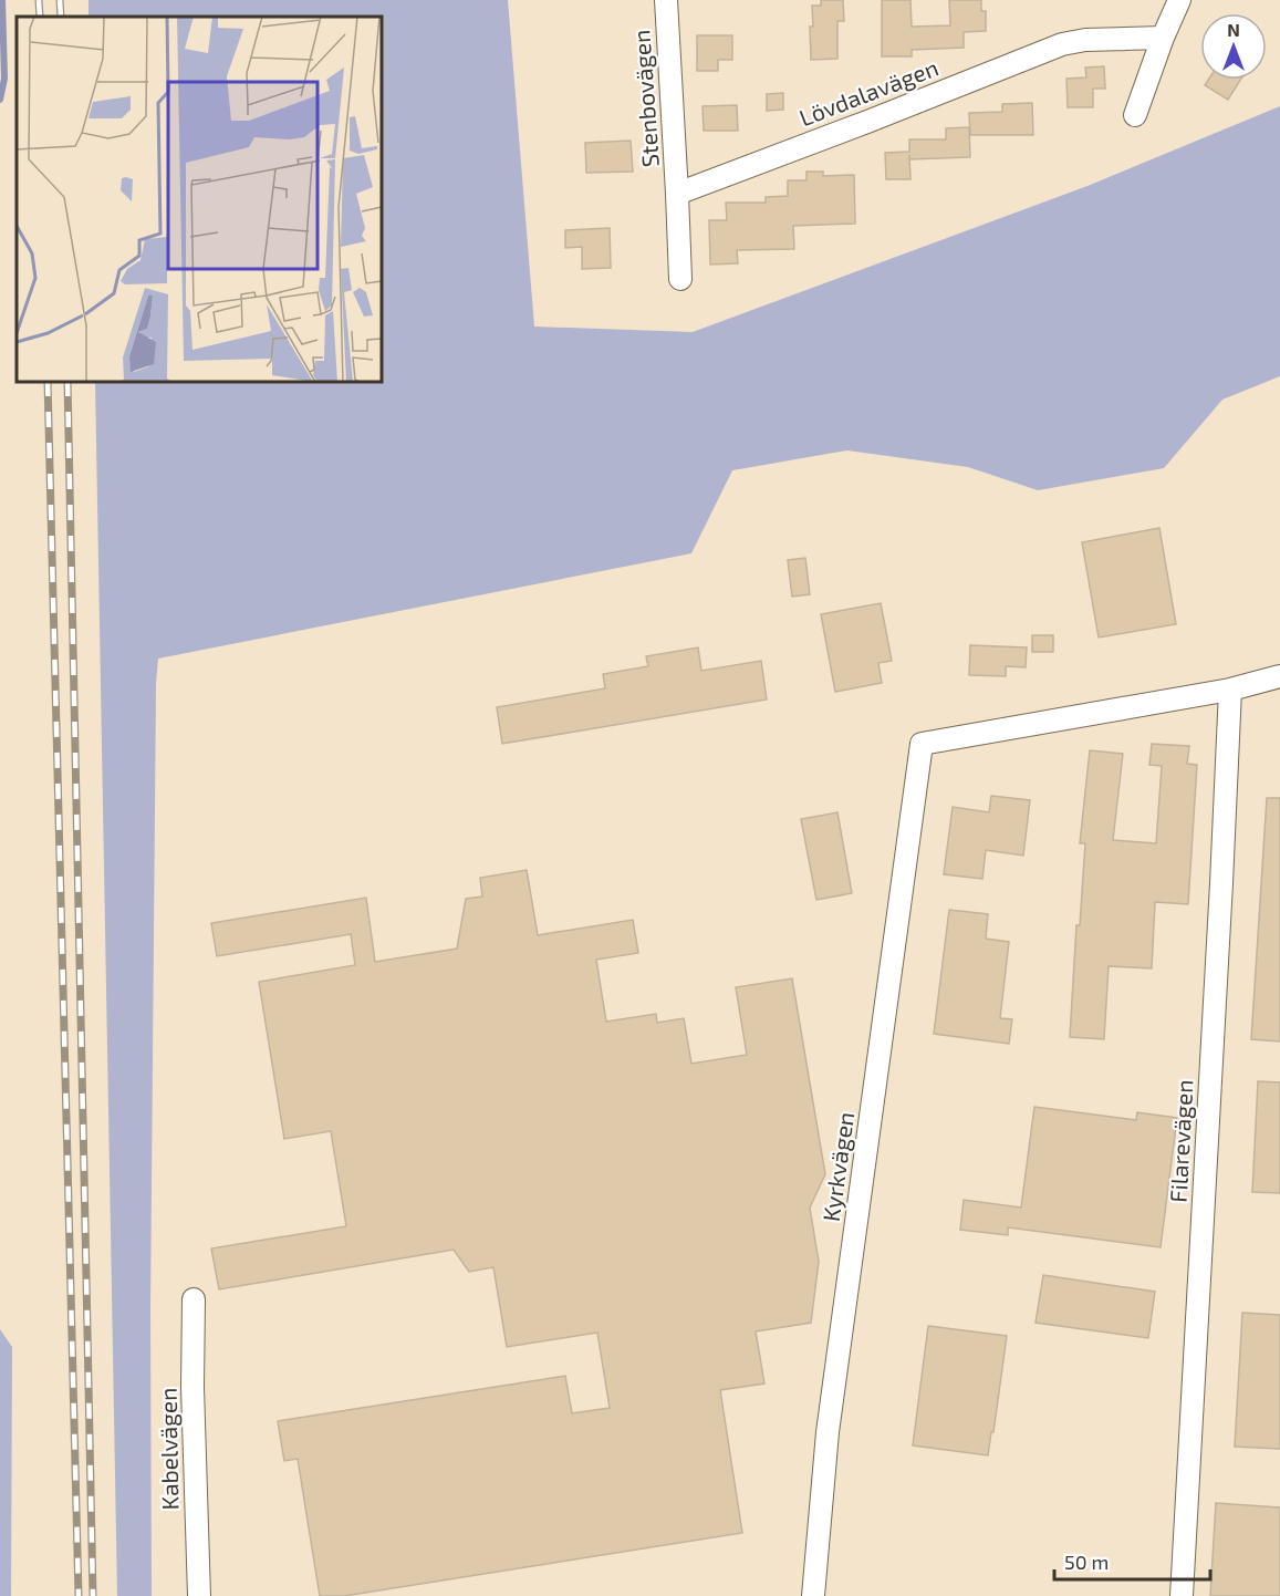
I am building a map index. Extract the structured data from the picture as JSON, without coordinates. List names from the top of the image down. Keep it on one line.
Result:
{"streets":{"street":["Lövdalavägen","Stenbovägen","Filarevägen","Kyrkvägen","Kabelvägen"]},"crossings":[["Lövdalavägen","Stenbovägen"],["Filarevägen","Kyrkvägen"]],"scale_bar":"50 m","north":"top"}
